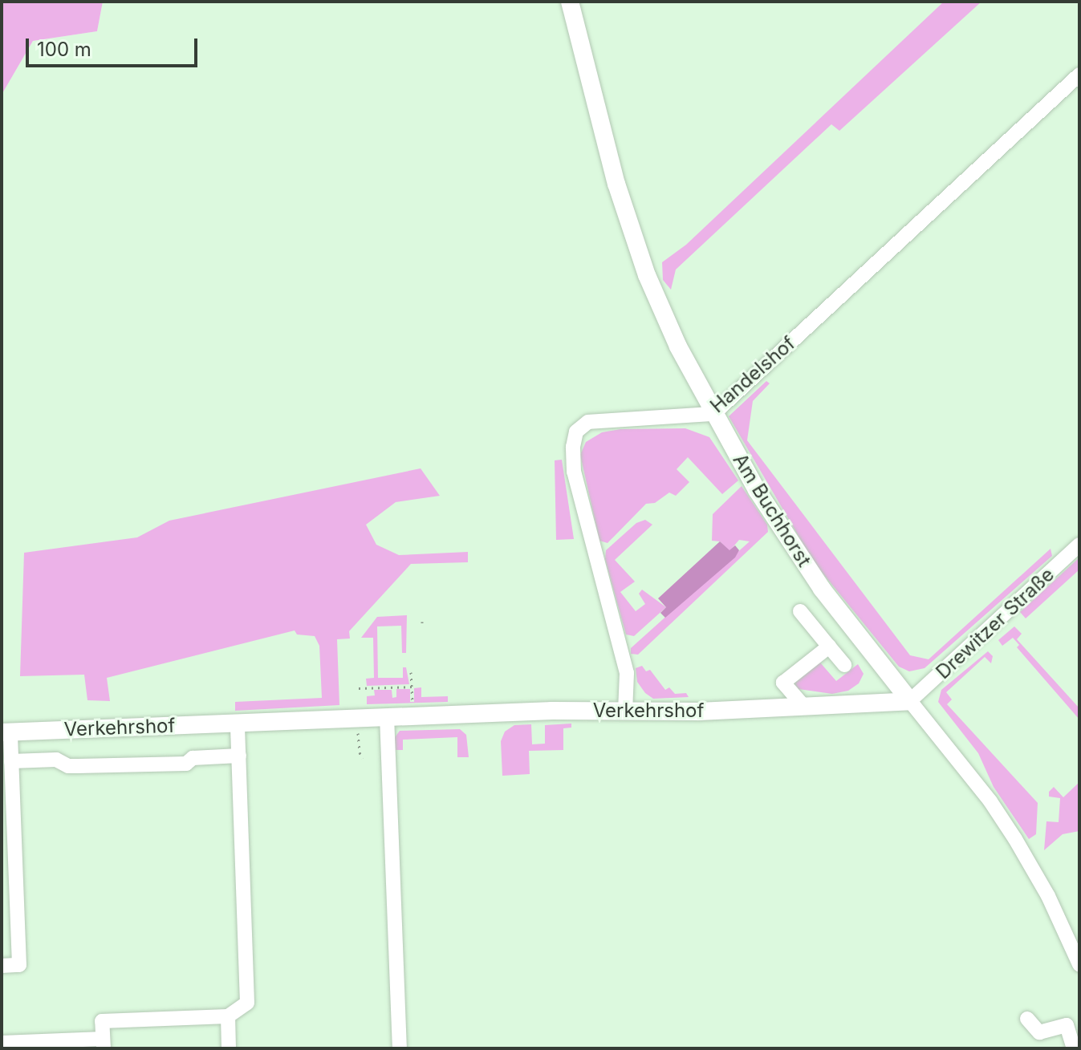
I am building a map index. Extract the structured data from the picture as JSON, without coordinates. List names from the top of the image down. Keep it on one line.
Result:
{"streets":{"main road":["Am Buchhorst","Verkehrshof"],"street":["Handelshof","Drewitzer Straße"]},"crossings":[["Handelshof","Am Buchhorst"],["Handelshof","Verkehrshof"],["Am Buchhorst","Drewitzer Straße"],["Am Buchhorst","Verkehrshof"],["Drewitzer Straße","Verkehrshof"]],"scale_bar":"100 m"}
